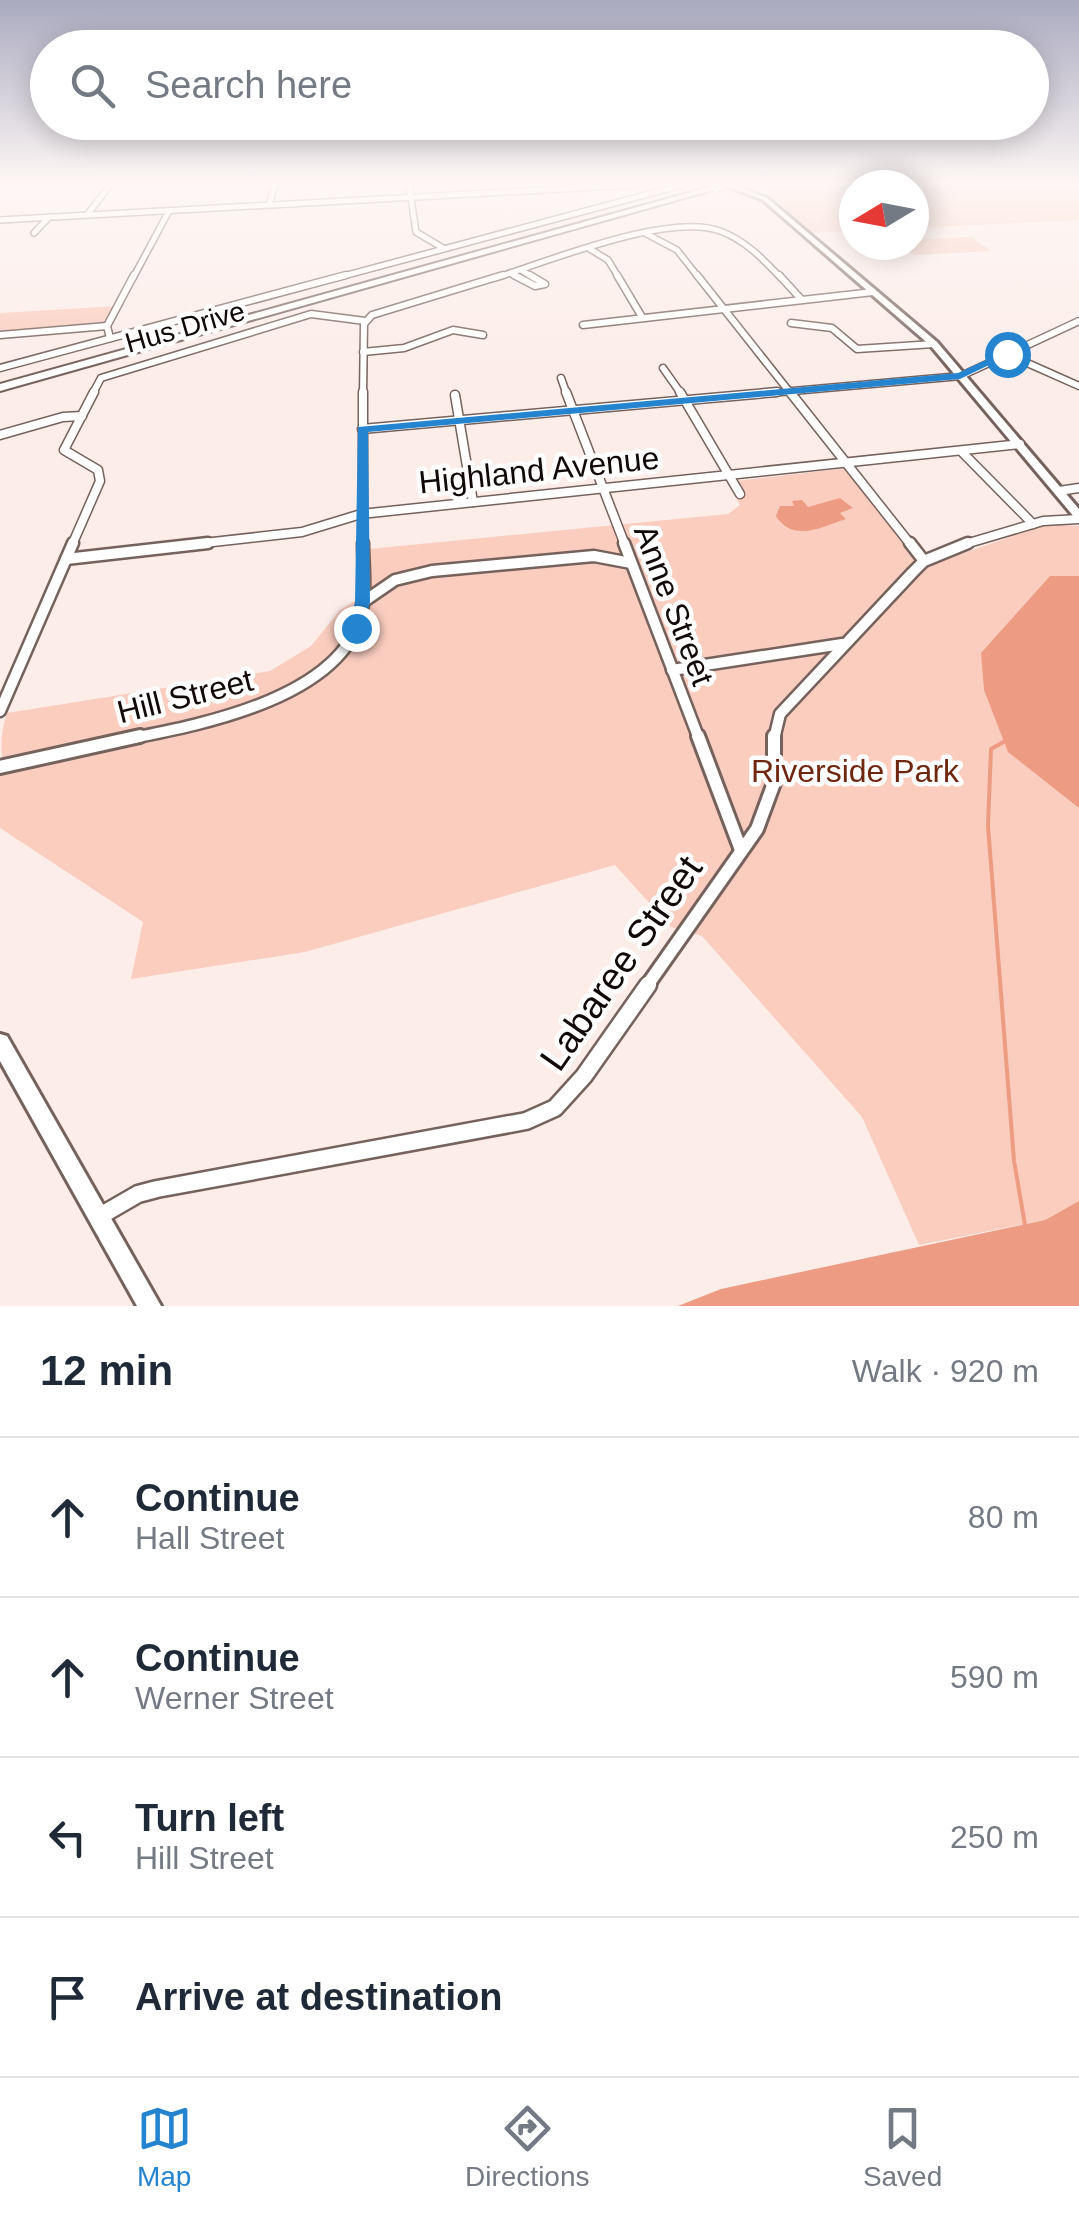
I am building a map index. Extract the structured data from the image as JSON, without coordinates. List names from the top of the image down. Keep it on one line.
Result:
{"streets":{"street":["Hus Drive","Highland Avenue","Anne Street","Hill Street","Labaree Street"]},"crossings":[["Hus Drive","Highland Avenue"],["Hus Drive","Hill Street"],["Highland Avenue","Anne Street"],["Highland Avenue","Hill Street"],["Anne Street","Labaree Street"]],"parks":["Riverside Park"],"north":"left","page":{"search":"Search here","heading":["12 min","Walk · 920 m"],"list":[["Continue","Hall Street","80 m"],["Continue","Werner Street","590 m"],["Turn left","Hill Street","250 m"],"Arrive at destination"],"nav":["Map","Directions","Saved"]}}
